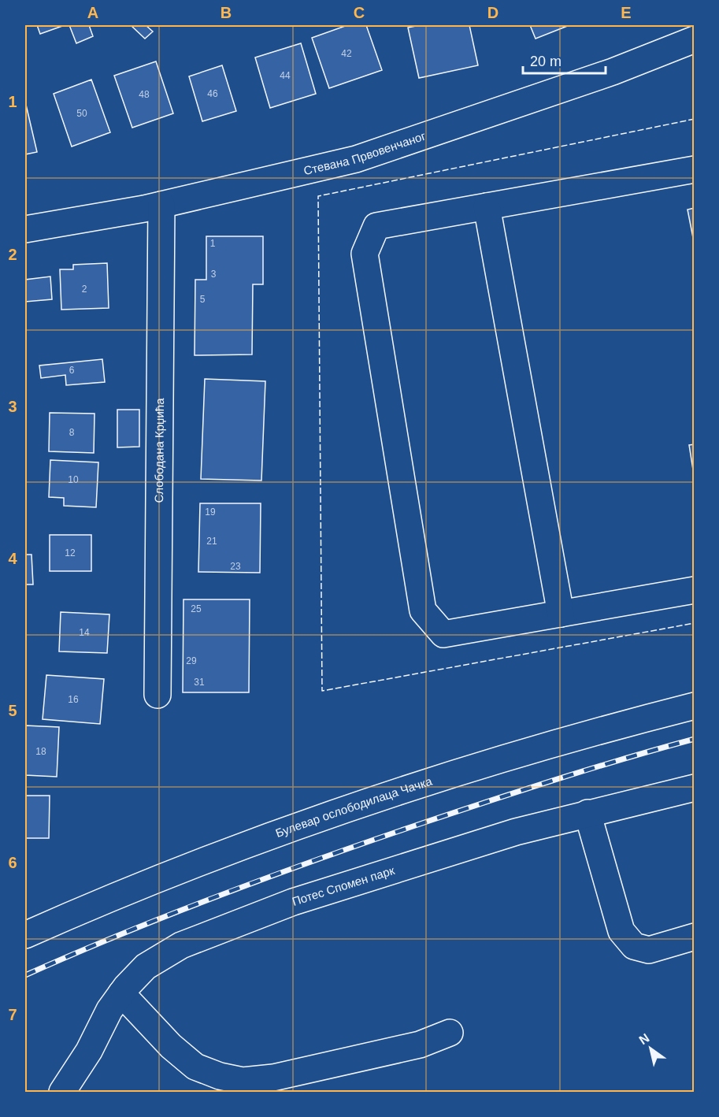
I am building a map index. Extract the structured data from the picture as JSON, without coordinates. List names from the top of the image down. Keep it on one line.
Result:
{"streets":{"street":["Стевана Првовенчаног","Слободана Крџића","Булевар ослободилаца Чачка","Потес Спомен парк"]},"crossings":[["Стевана Првовенчаног","Слободана Крџића"]],"house_numbers":["42","44","46","48","50","1","3","2","5","6","8","10","19","21","12","23","25","14","29","31","16","18"],"scale_bar":"20 m","north":"top left","grid":{"columns":["A","B","C","D","E"],"rows":["1","2","3","4","5","6","7"]}}
